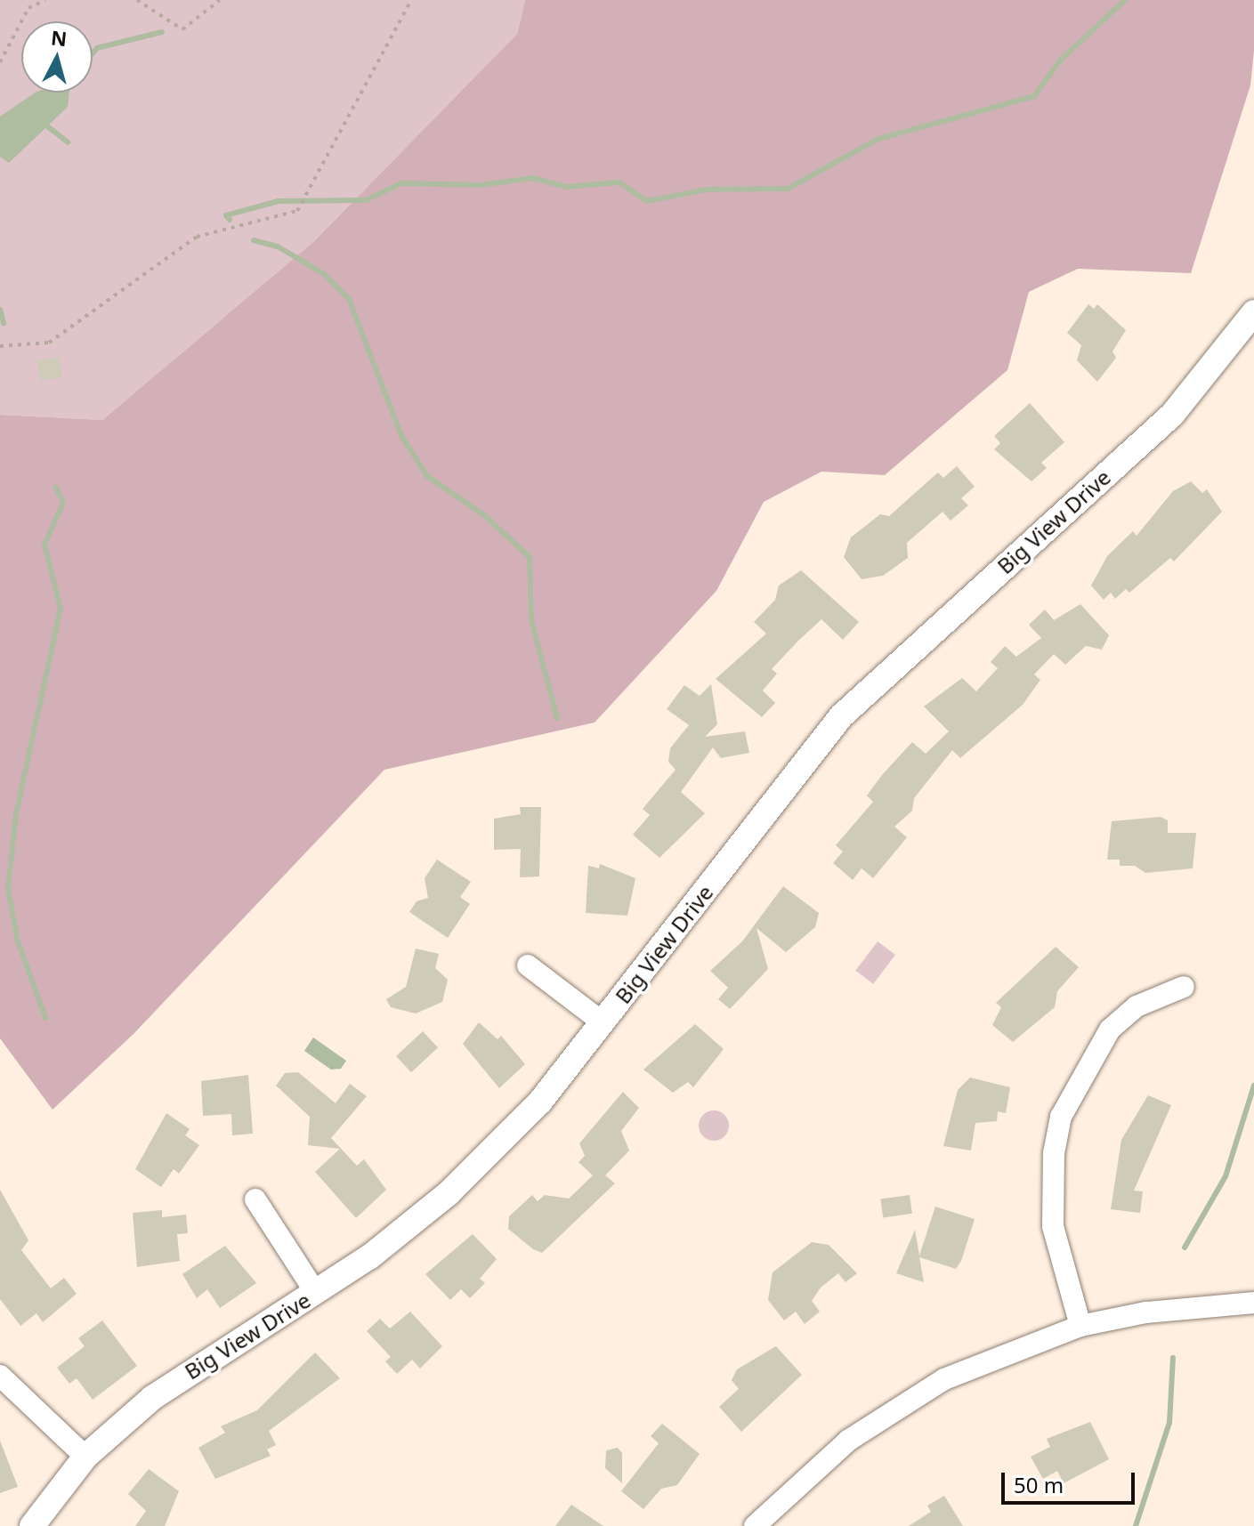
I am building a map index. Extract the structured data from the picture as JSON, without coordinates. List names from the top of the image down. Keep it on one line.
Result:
{"streets":{"street":["Big View Drive"]},"scale_bar":"50 m","north":"top"}
